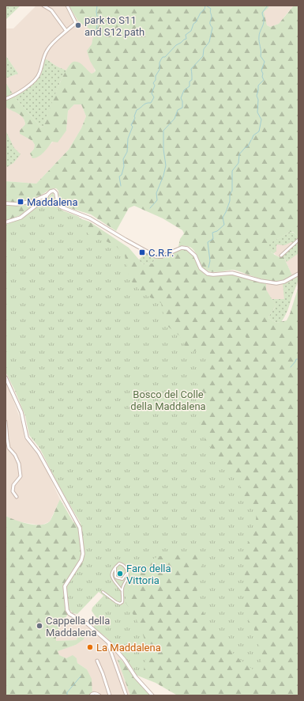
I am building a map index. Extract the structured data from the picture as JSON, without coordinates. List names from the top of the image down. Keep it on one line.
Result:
{"parks":["Bosco del Colle della Maddalena"],"places":{"other":["park to S11 and S12 path","Faro della Vittoria","Cappella della Maddalena","La Maddalena"],"transit":["Maddalena","C.R.F."]}}
